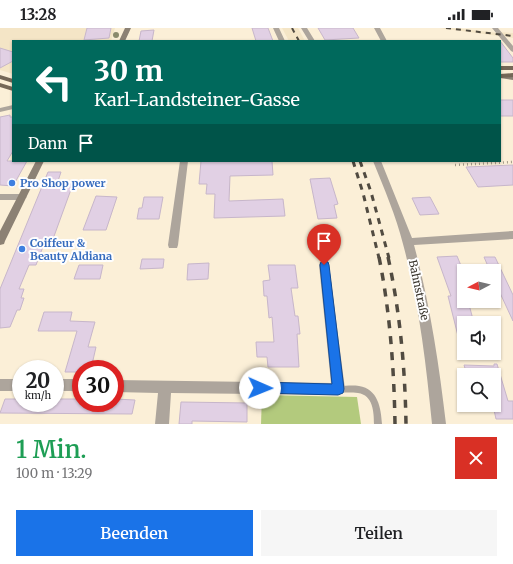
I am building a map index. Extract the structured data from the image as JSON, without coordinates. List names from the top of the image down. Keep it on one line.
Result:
{"streets":{"street":["Bahnstraße"]},"places":["Pro Shop power","Coiffeur & Beauty Aldiana"],"north":"left","page":{"status":"13:28","turn":["30 m","Karl-Landsteiner-Gasse"],"then":"Dann","speed":"20 km/h","limit":"30","heading":["1 Min.","100 m · 13:29"],"buttons":["Beenden","Teilen"]}}
